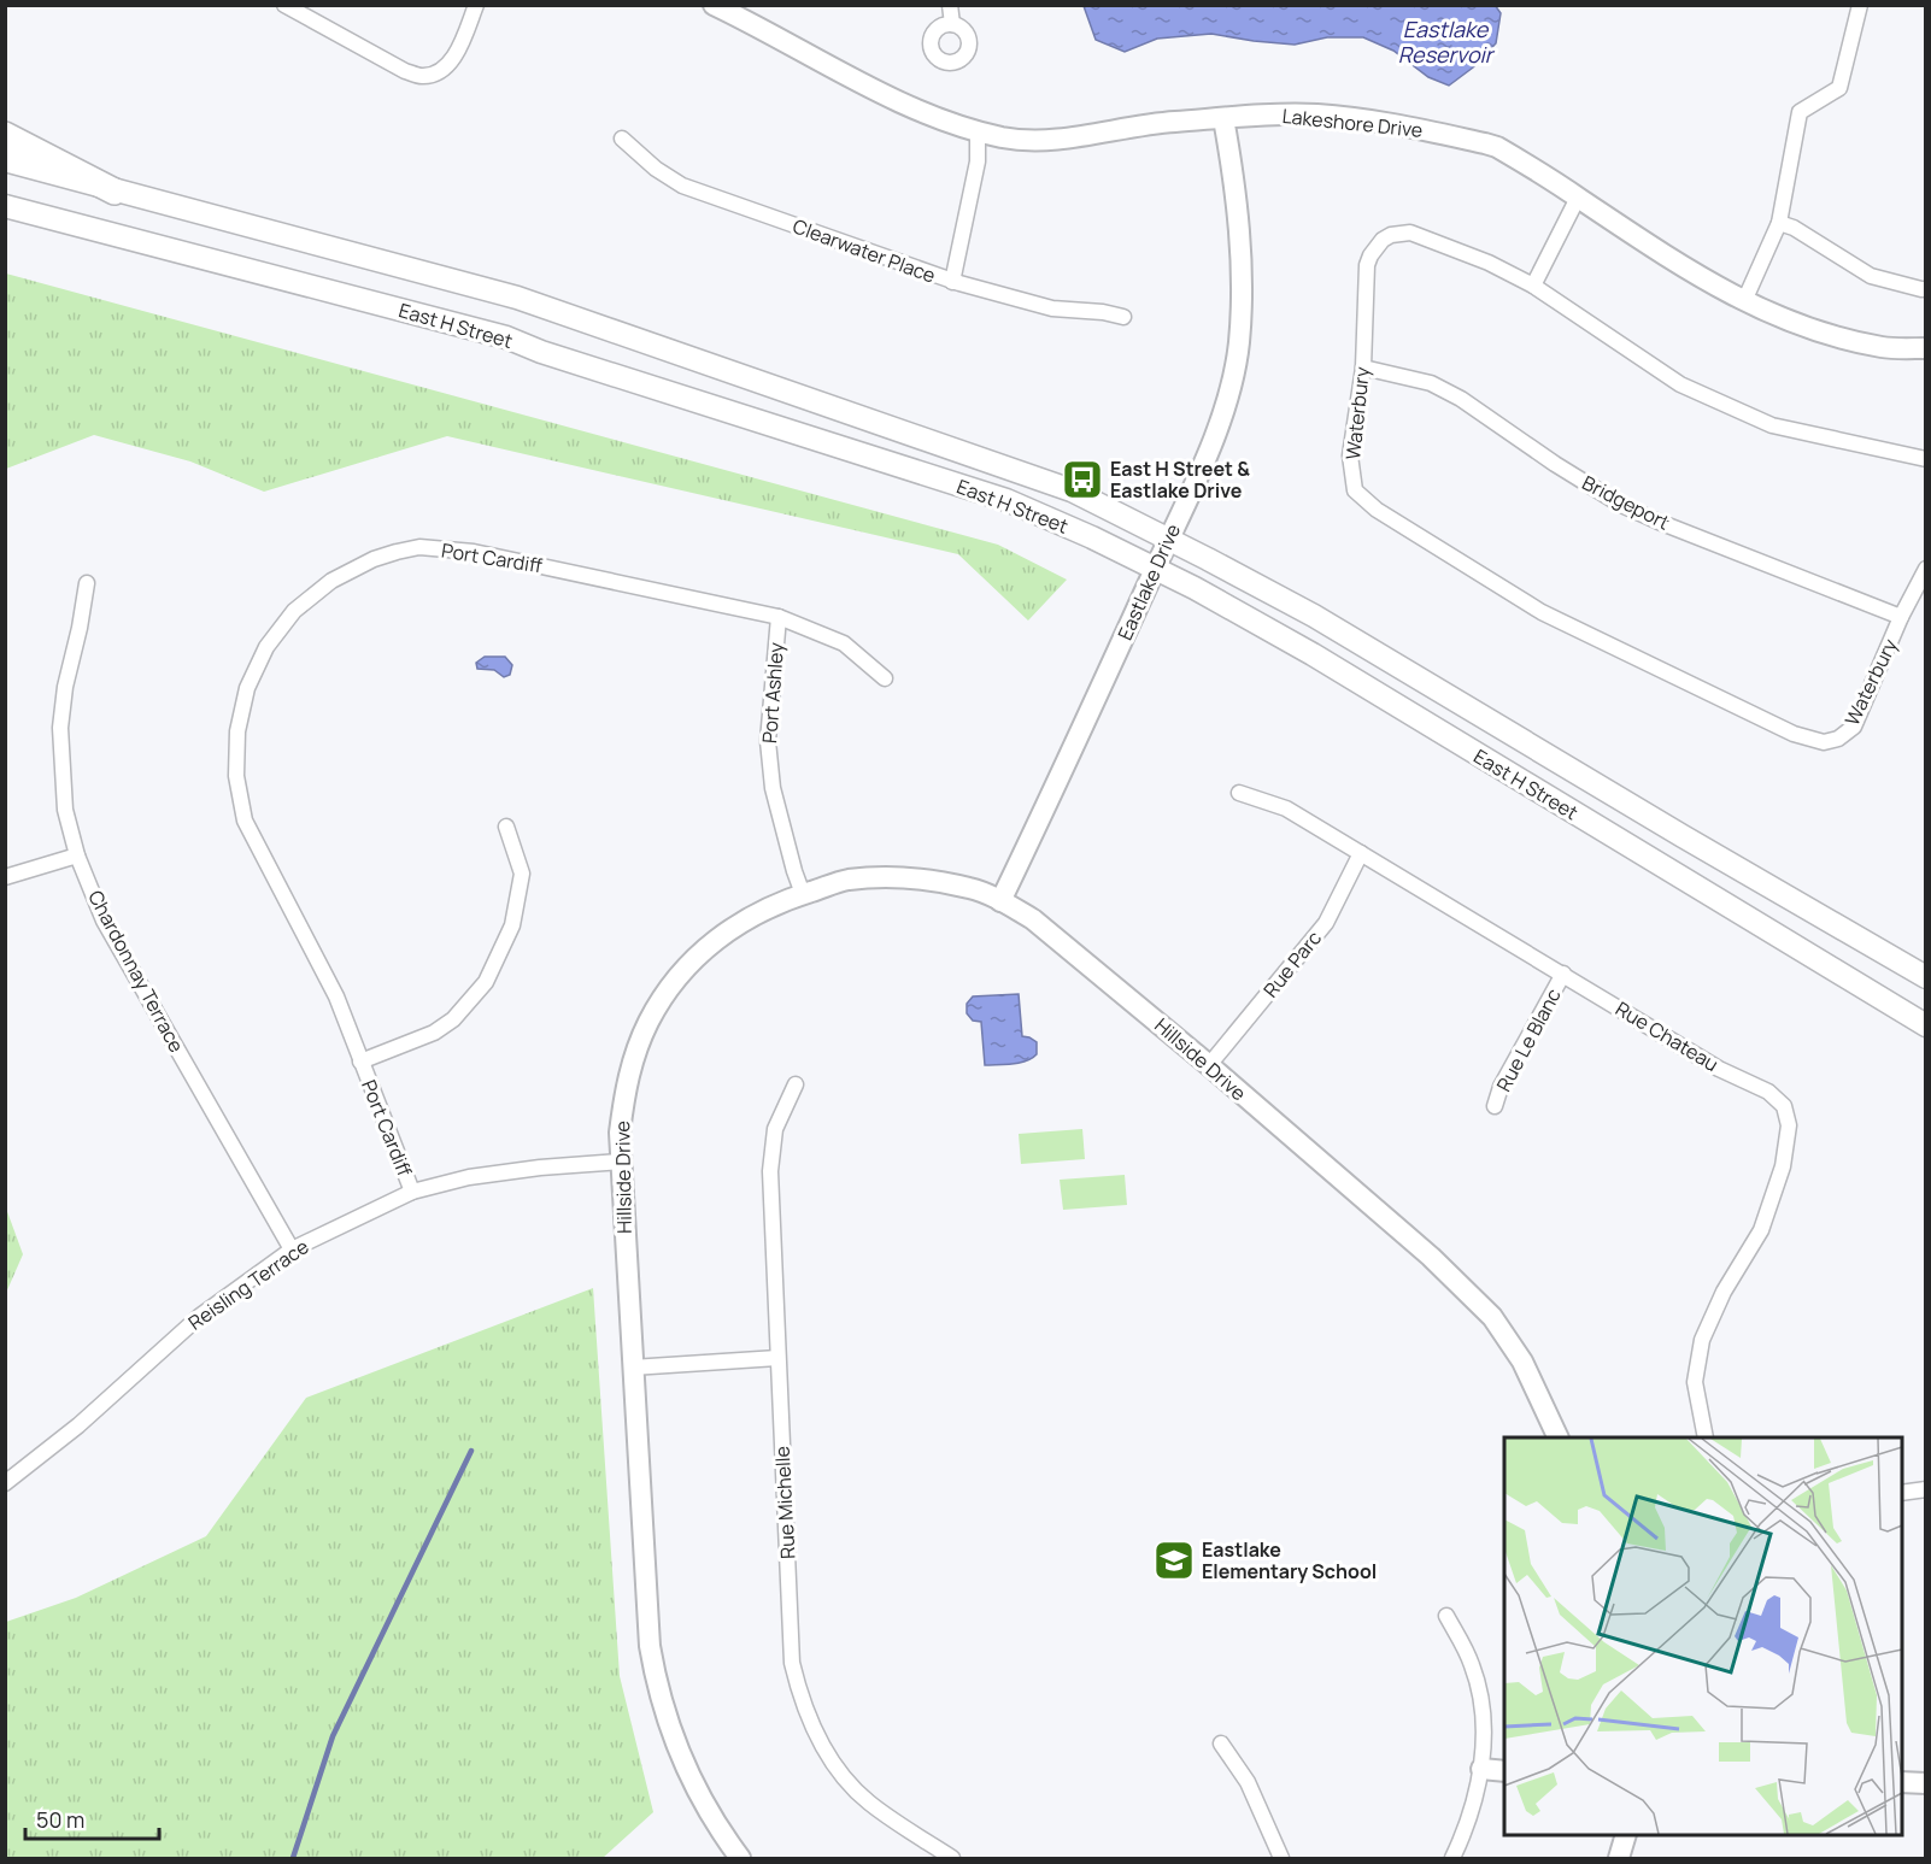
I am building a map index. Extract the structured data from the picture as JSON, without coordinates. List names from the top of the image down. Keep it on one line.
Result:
{"streets":{"main road":["East H Street"],"street":["Lakeshore Drive","Clearwater Place","Waterbury","Bridgeport","Port Cardiff","Eastlake Drive","Port Ashley","Rue Parc","Chardonnay Terrace","Rue Chateau","Rue Le Blanc","Hillside Drive","Reisling Terrace","Rue Michelle"]},"crossings":[["Lakeshore Drive","Eastlake Drive"],["East H Street","Eastlake Drive"],["Waterbury","Bridgeport"],["Port Cardiff","Port Ashley"],["Port Cardiff","Reisling Terrace"],["Eastlake Drive","Hillside Drive"],["Port Ashley","Hillside Drive"],["Rue Parc","Rue Chateau"],["Rue Parc","Hillside Drive"],["Chardonnay Terrace","Reisling Terrace"],["Rue Chateau","Rue Le Blanc"],["Hillside Drive","Reisling Terrace"]],"water":["Eastlake Reservoir"],"places":{"bus stop":["East H Street & Eastlake Drive"],"school or university":["Eastlake Elementary School"]},"scale_bar":"50 m"}
